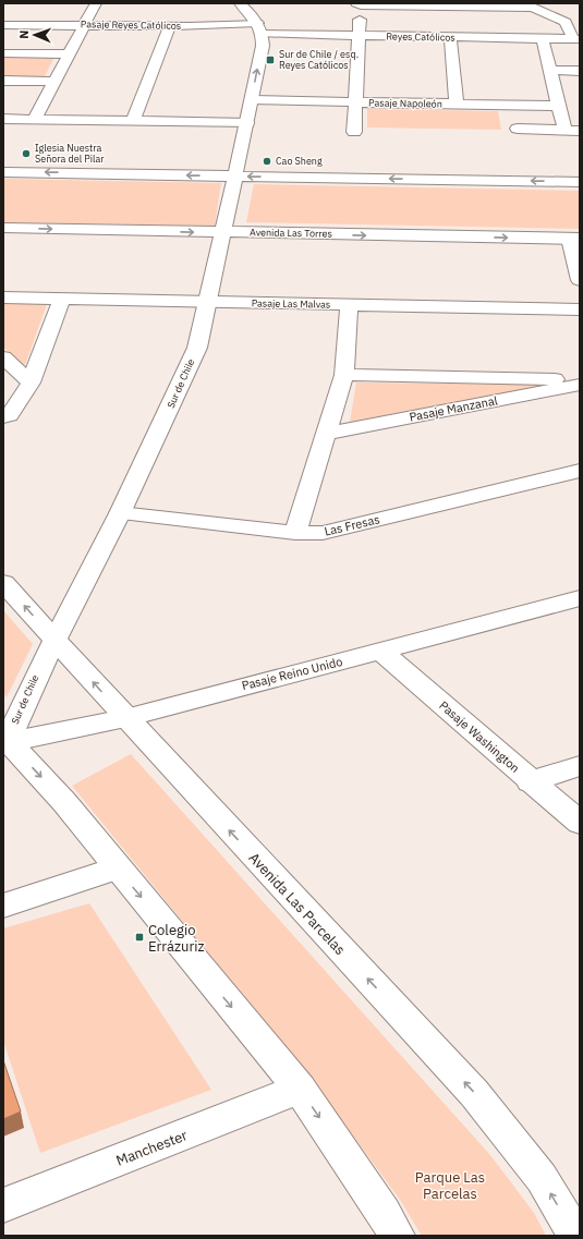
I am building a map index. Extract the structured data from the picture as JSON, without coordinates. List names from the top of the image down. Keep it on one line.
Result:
{"streets":{"street":["Pasaje Reyes Católicos","Reyes Católicos","Pasaje Napoleón","Avenida Las Torres","Pasaje Las Malvas","Sur de Chile","Pasaje Manzanal","Las Fresas","Pasaje Reino Unido","Pasaje Washington","Avenida Las Parcelas","Manchester"]},"crossings":[["Pasaje Reyes Católicos","Reyes Católicos"],["Pasaje Reyes Católicos","Sur de Chile"],["Reyes Católicos","Sur de Chile"],["Pasaje Napoleón","Sur de Chile"],["Avenida Las Torres","Sur de Chile"],["Pasaje Las Malvas","Sur de Chile"],["Sur de Chile","Las Fresas"],["Sur de Chile","Pasaje Reino Unido"],["Sur de Chile","Avenida Las Parcelas"],["Pasaje Reino Unido","Pasaje Washington"],["Pasaje Reino Unido","Avenida Las Parcelas"]],"parks":["Parque Las Parcelas"],"places":{"transit":["Sur de Chile / esq. Reyes Católicos","Colegio Errázuriz"],"other":["Iglesia Nuestra Señora del Pilar","Cao Sheng"]},"north":"left"}
